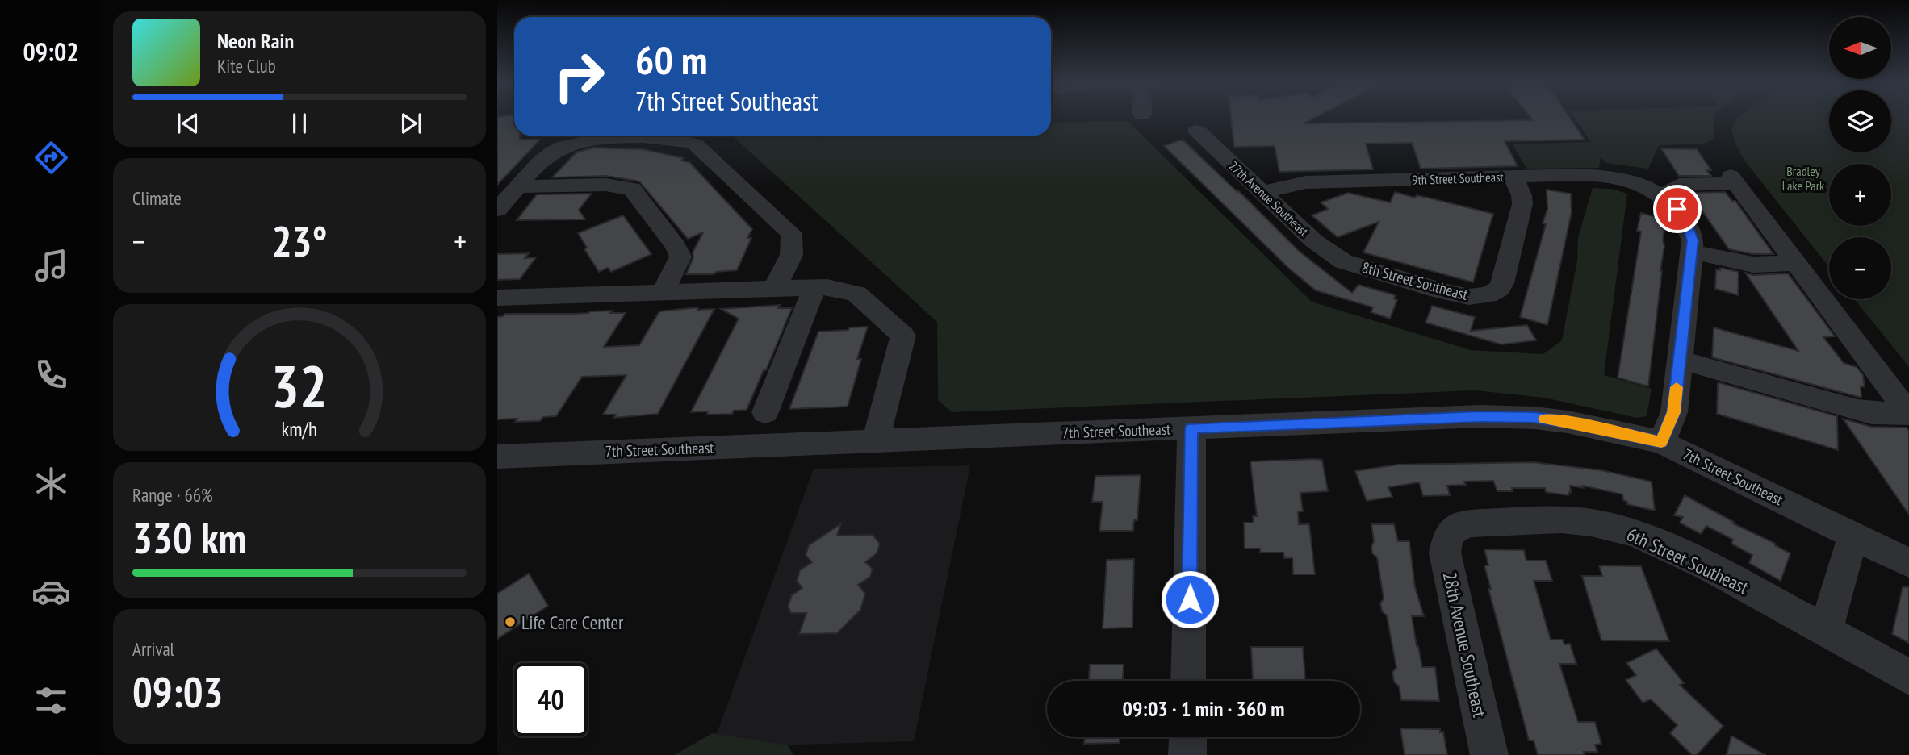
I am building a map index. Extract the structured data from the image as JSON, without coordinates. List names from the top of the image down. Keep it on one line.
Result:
{"streets":{"street":["9th Street Southeast","27th Avenue Southeast","8th Street Southeast","7th Street Southeast","6th Street Southeast","28th Avenue Southeast"]},"crossings":[["9th Street Southeast","27th Avenue Southeast"],["9th Street Southeast","8th Street Southeast"],["27th Avenue Southeast","8th Street Southeast"],["6th Street Southeast","28th Avenue Southeast"]],"parks":["Bradley Lake Park"],"places":["Life Care Center"],"north":"left","page":{"tabs":"09:02","map_buttons":["+","−"],"turn":["60 m","7th Street Southeast"],"song":["Neon Rain","Kite Club"],"tile":["Climate",["Range · 66%","330 km"],["Arrival","09:03"]],"heat":["−","23°","+"],"limit":"40","trip":"09:03 · 1 min · 360 m","gauge":["32","km/h"]}}
